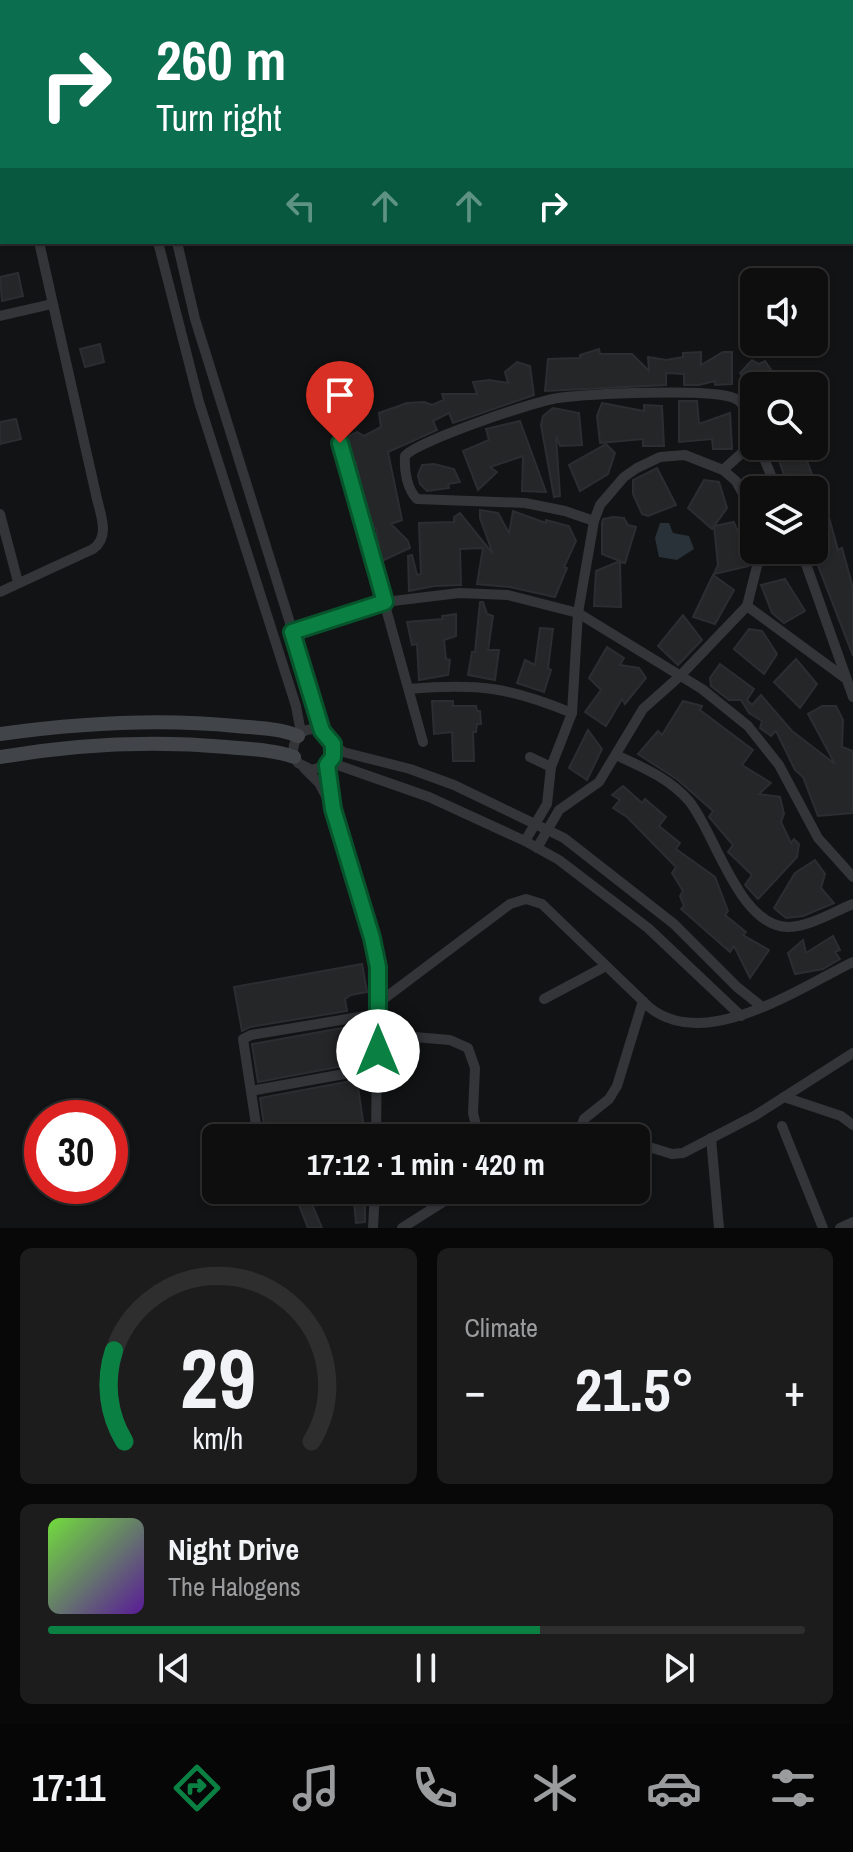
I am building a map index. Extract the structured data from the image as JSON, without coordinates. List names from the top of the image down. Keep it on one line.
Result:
{"page":{"turn":["260 m","Turn right"],"limit":"30","trip":"17:12 · 1 min · 420 m","tile":"Climate","heat":["−","21.5°","+"],"song":["Night Drive","The Halogens"],"tabs":"17:11","gauge":["29","km/h"]}}
